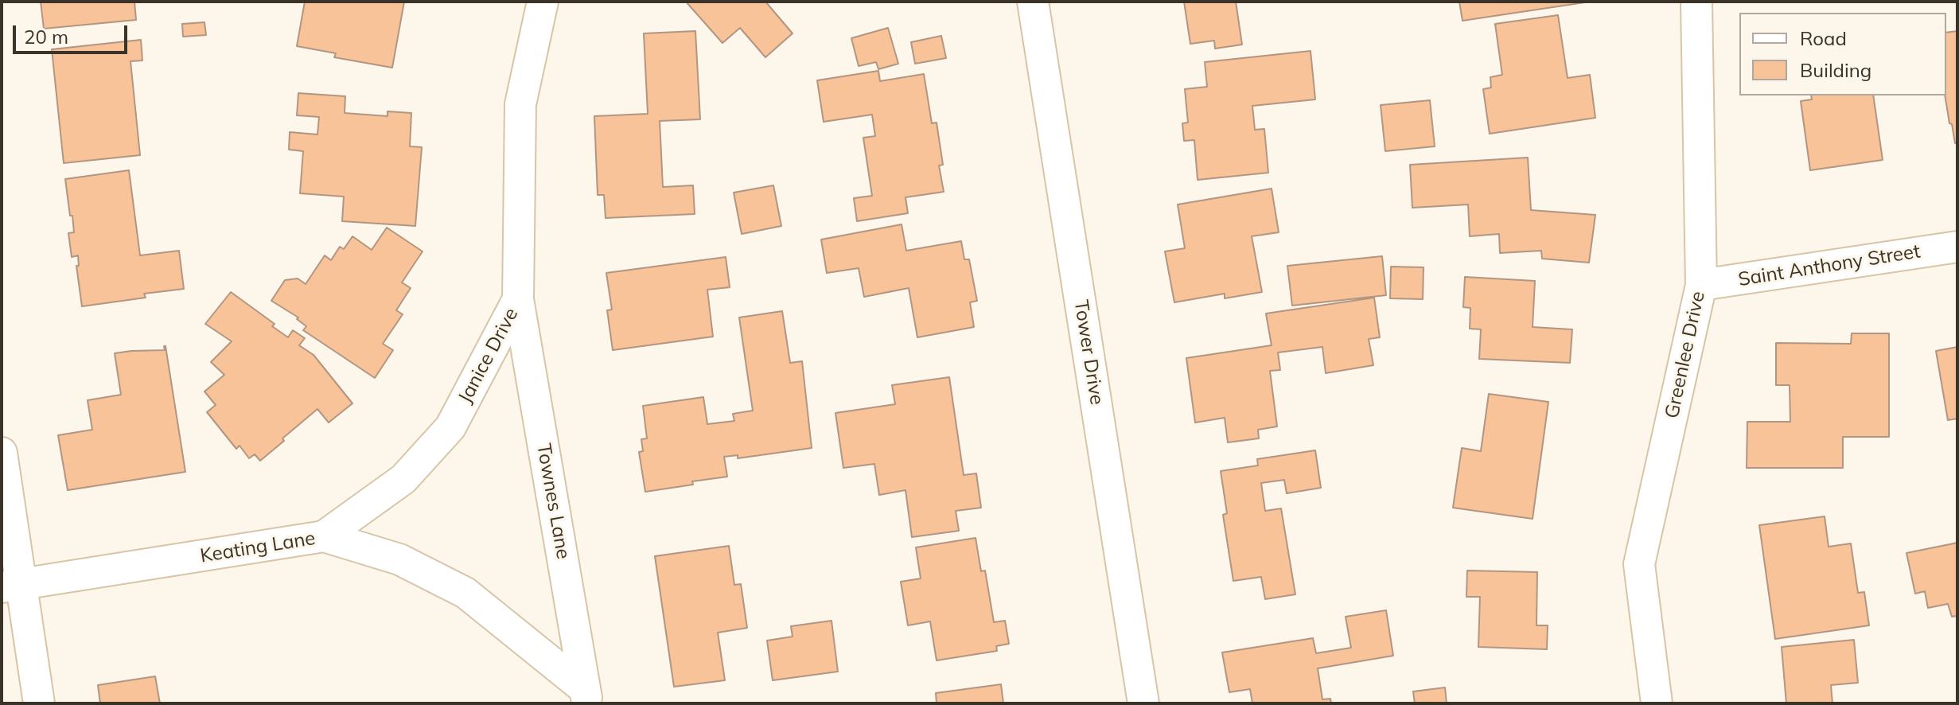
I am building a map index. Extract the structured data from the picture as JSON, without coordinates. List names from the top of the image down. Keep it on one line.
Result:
{"streets":{"street":["Saint Anthony Street","Tower Drive","Greenlee Drive","Janice Drive","Townes Lane","Keating Lane"]},"crossings":[["Saint Anthony Street","Greenlee Drive"],["Janice Drive","Townes Lane"],["Janice Drive","Keating Lane"],["Townes Lane","Keating Lane"]],"legend":["Road","Building"],"scale_bar":"20 m"}
